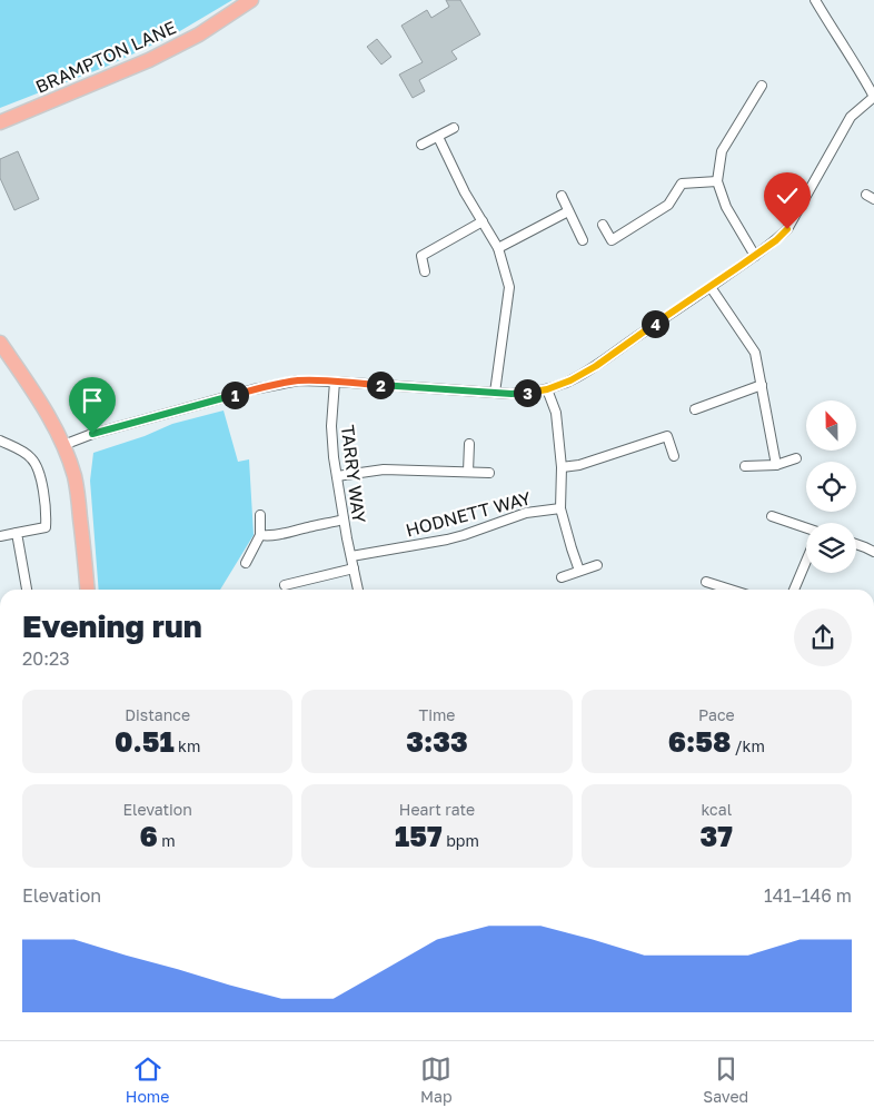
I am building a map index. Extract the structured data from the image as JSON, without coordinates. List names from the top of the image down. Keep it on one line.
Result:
{"streets":{"main road":["BRAMPTON LANE"],"street":["TARRY WAY","HODNETT WAY"]},"crossings":[["TARRY WAY","HODNETT WAY"]],"north":"top","page":{"pins":["4","2","3","1"],"heading":["Evening run","20:23"],"stats":[["Distance","0.51 km"],["Time","3:33"],["Pace","6:58 /km"],["Elevation","6 m"],["Heart rate","157 bpm"],["kcal","37"]],"chart":["Elevation","141–146 m"],"tabs":["Home","Map","Saved"]}}
